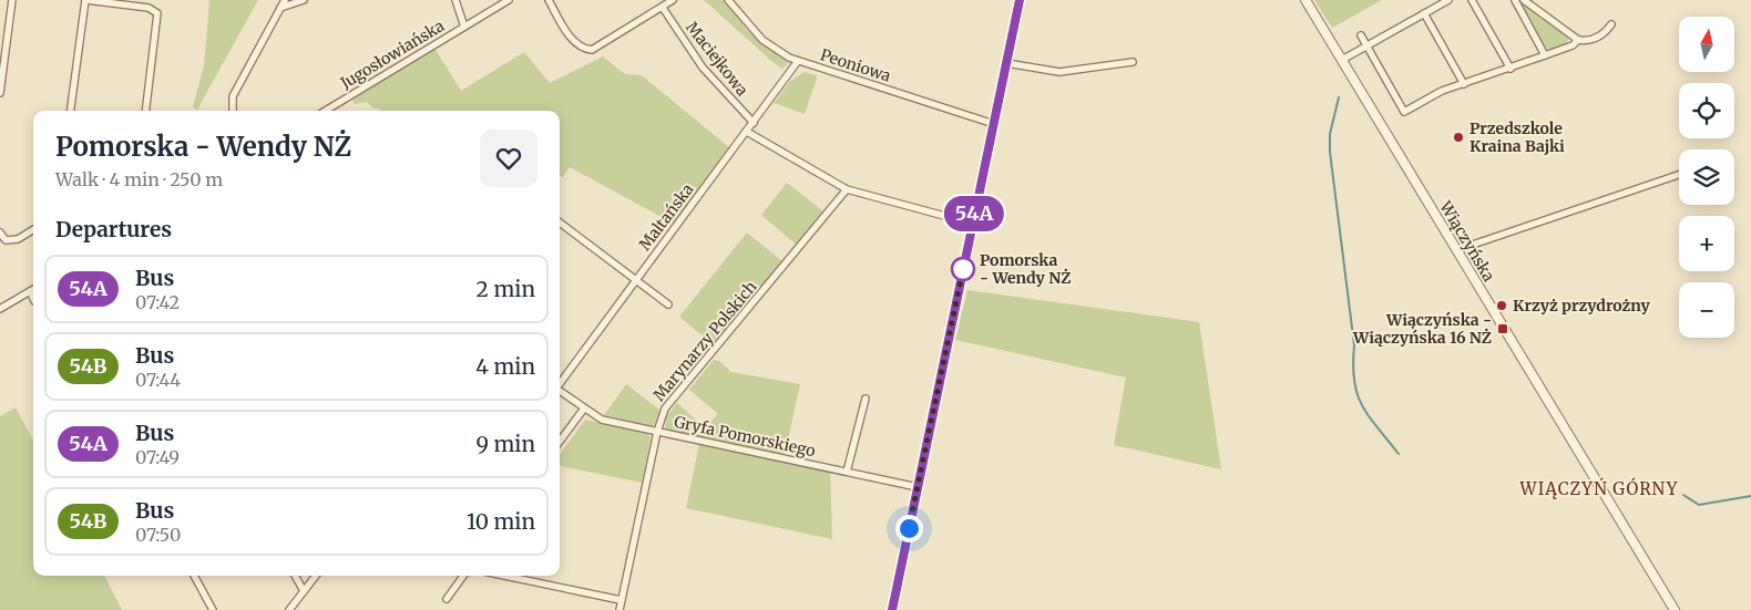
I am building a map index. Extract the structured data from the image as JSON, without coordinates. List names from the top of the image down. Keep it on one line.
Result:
{"streets":{"street":["Jugosłowiańska","Maciejkowa","Peoniowa","Maltańska","Wiączyńska","Marynarzy Polskich","Gryfa Pomorskiego"]},"crossings":[["Maciejkowa","Maltańska"],["Peoniowa","Maltańska"],["Maltańska","Gryfa Pomorskiego"],["Marynarzy Polskich","Gryfa Pomorskiego"]],"districts":["WIĄCZYŃ GÓRNY"],"places":{"other":["Przedszkole Kraina Bajki","Pomorska - Wendy NŻ","Krzyż przydrożny"],"transit":["Wiączyńska - Wiączyńska 16 NŻ"]},"lines":["bus line 54A"],"north":"top","page":{"on_map":"54A","map_buttons":["+","−"],"heading":[["Pomorska - Wendy NŻ","Walk · 4 min · 250 m"],"Departures"],"list":[{"mark":"54A","name":"Bus","note":"07:42","value":"2 min"},{"mark":"54B","name":"Bus","note":"07:44","value":"4 min"},{"mark":"54A","name":"Bus","note":"07:49","value":"9 min"},{"mark":"54B","name":"Bus","note":"07:50","value":"10 min"}]}}
